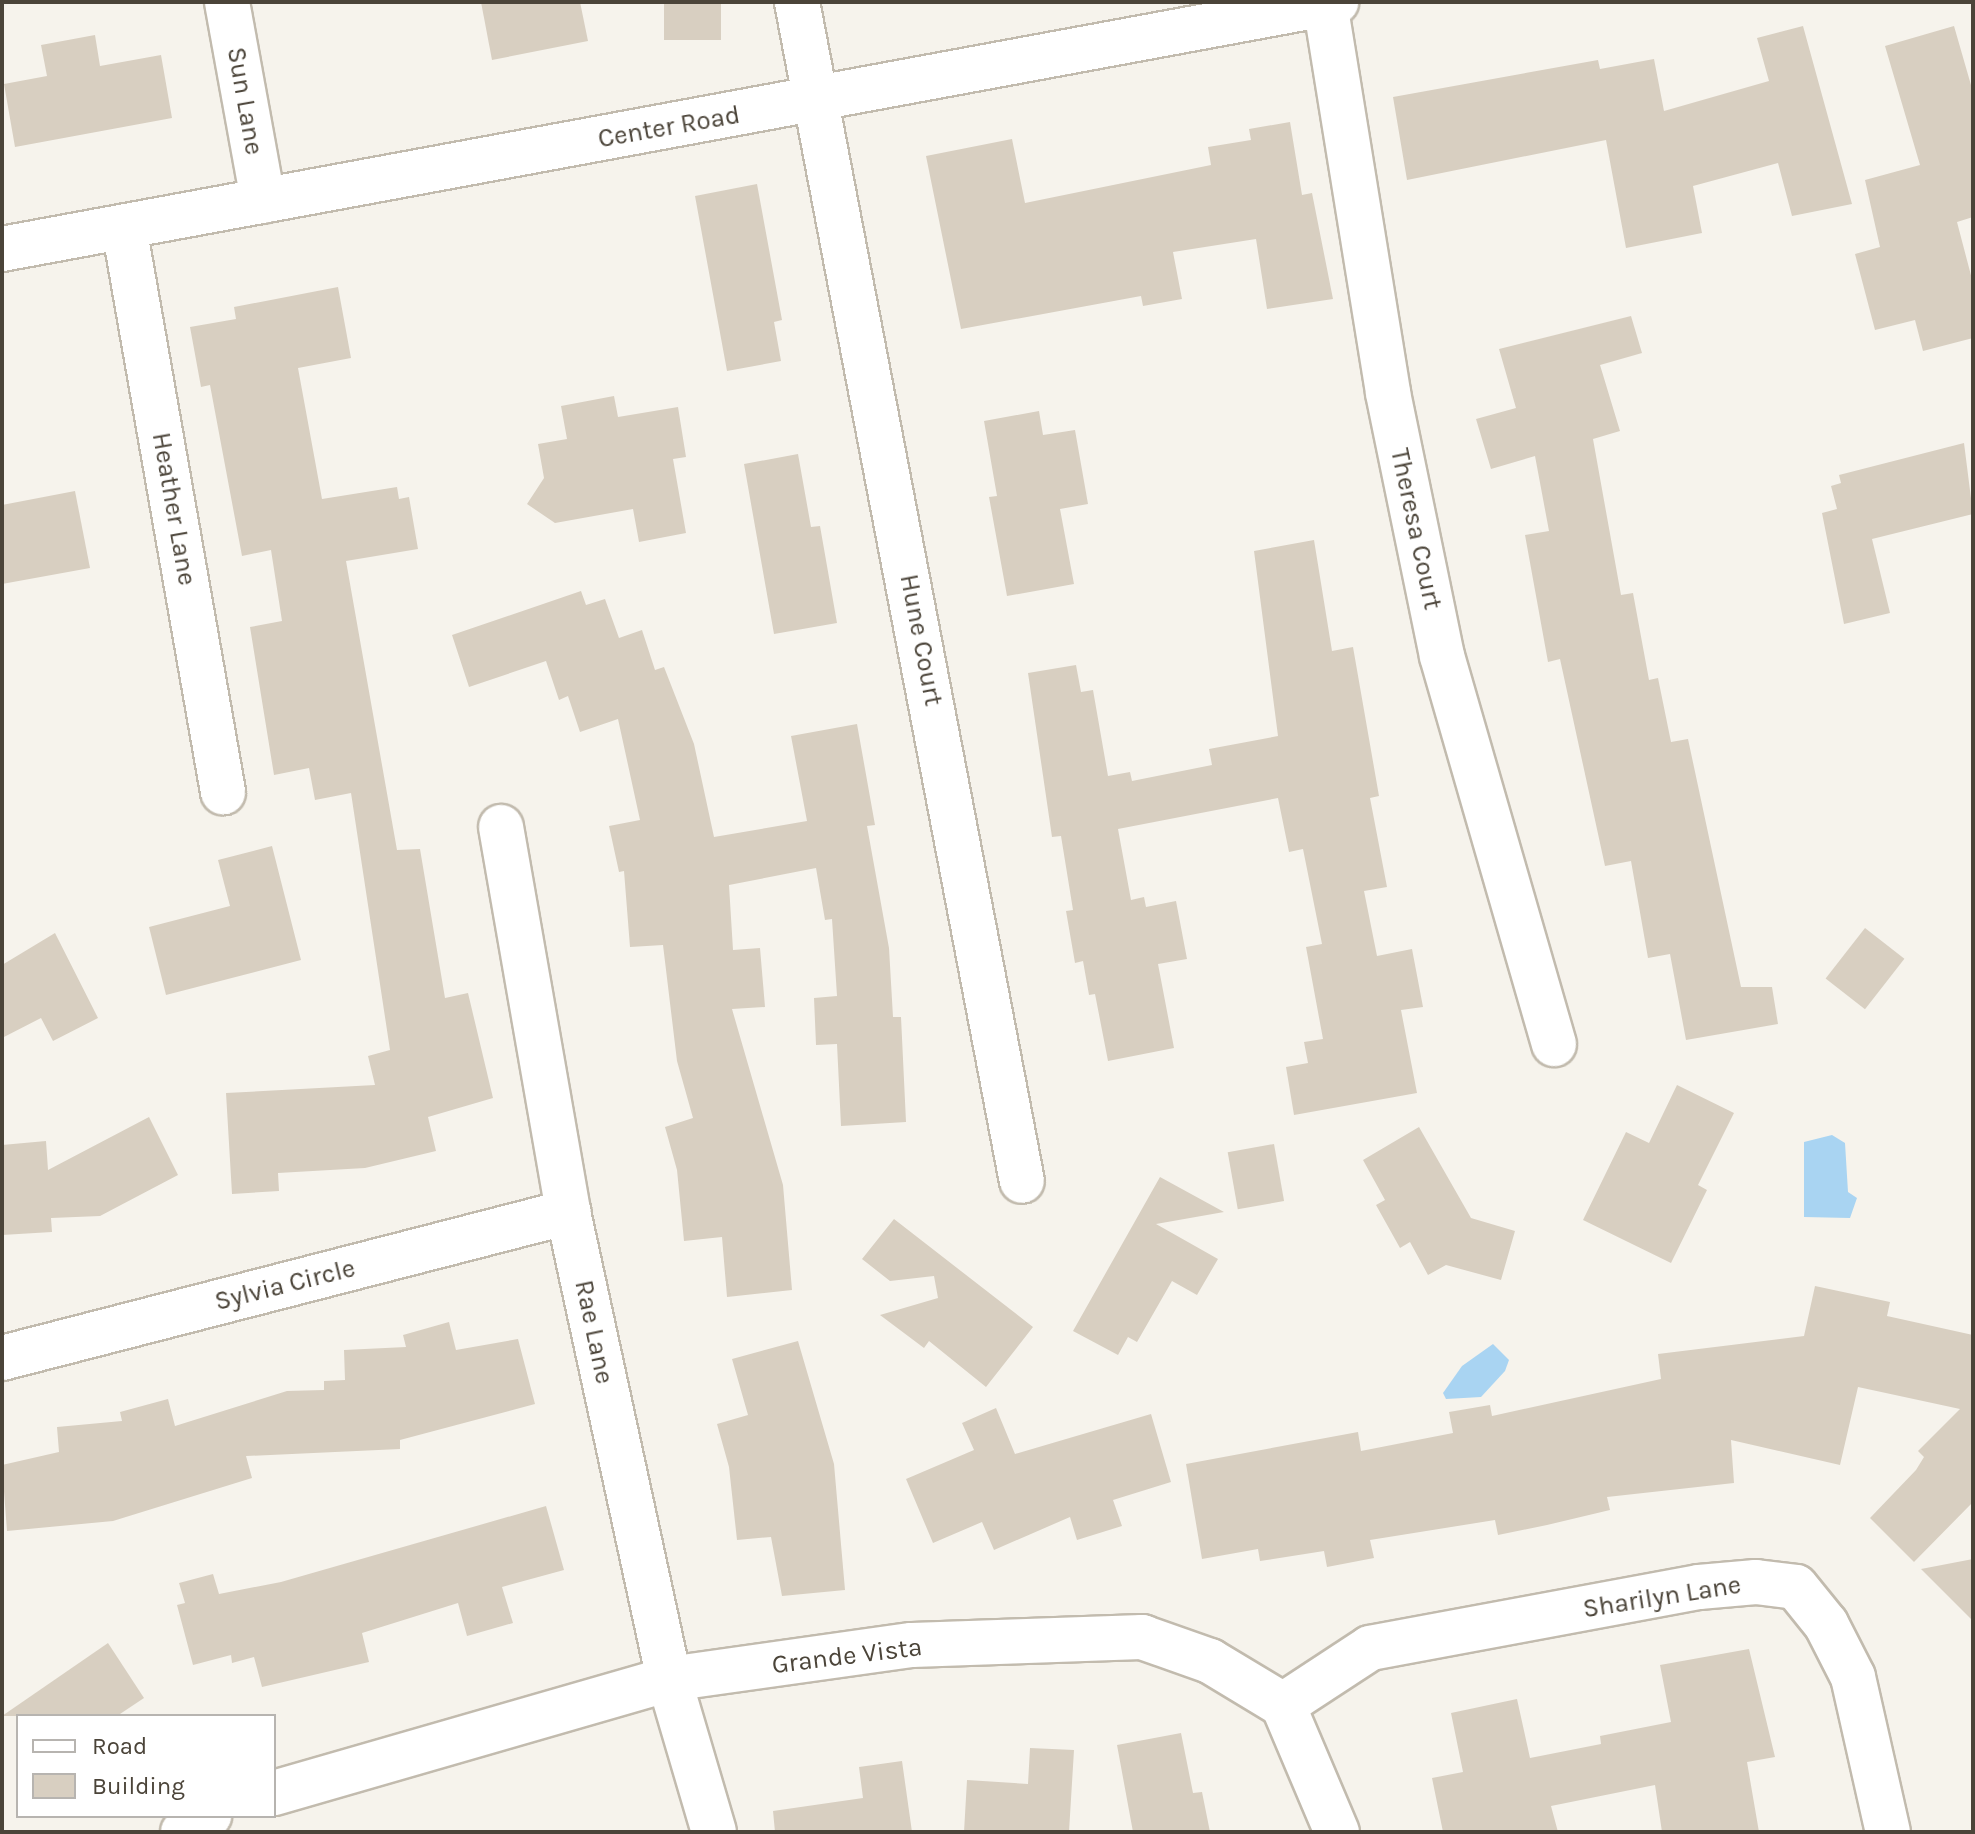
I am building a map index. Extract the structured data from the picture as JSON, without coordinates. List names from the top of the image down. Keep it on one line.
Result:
{"streets":{"street":["Sun Lane","Center Road","Heather Lane","Theresa Court","Hune Court","Sylvia Circle","Rae Lane","Sharilyn Lane","Grande Vista"]},"crossings":[["Sun Lane","Center Road"],["Center Road","Heather Lane"],["Center Road","Theresa Court"],["Center Road","Hune Court"],["Sylvia Circle","Rae Lane"],["Rae Lane","Grande Vista"],["Sharilyn Lane","Grande Vista"]],"legend":["Road","Building"]}
